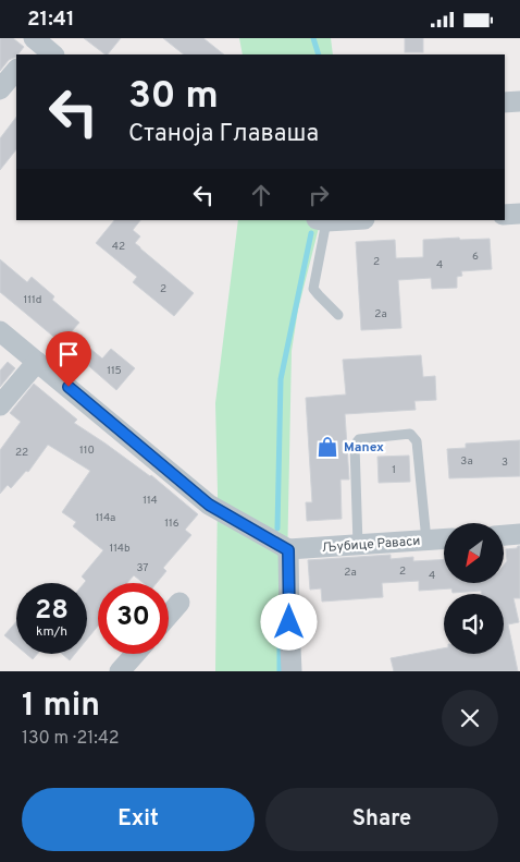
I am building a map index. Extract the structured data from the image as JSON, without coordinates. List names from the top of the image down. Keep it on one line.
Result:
{"streets":{"street":["Љубице Раваси"]},"places":{"shop":["Manex"]},"house_numbers":["42","6","2","4","2","111d","2a","115","110","22","3a","3","1","114","114a","116","114b","37","2","2a","4"],"north":"bottom left","page":{"status":"21:41","turn":["30 m","Станоја Главаша"],"speed":"28 km/h","limit":"30","heading":["1 min","130 m · 21:42"],"buttons":["Exit","Share"]}}
